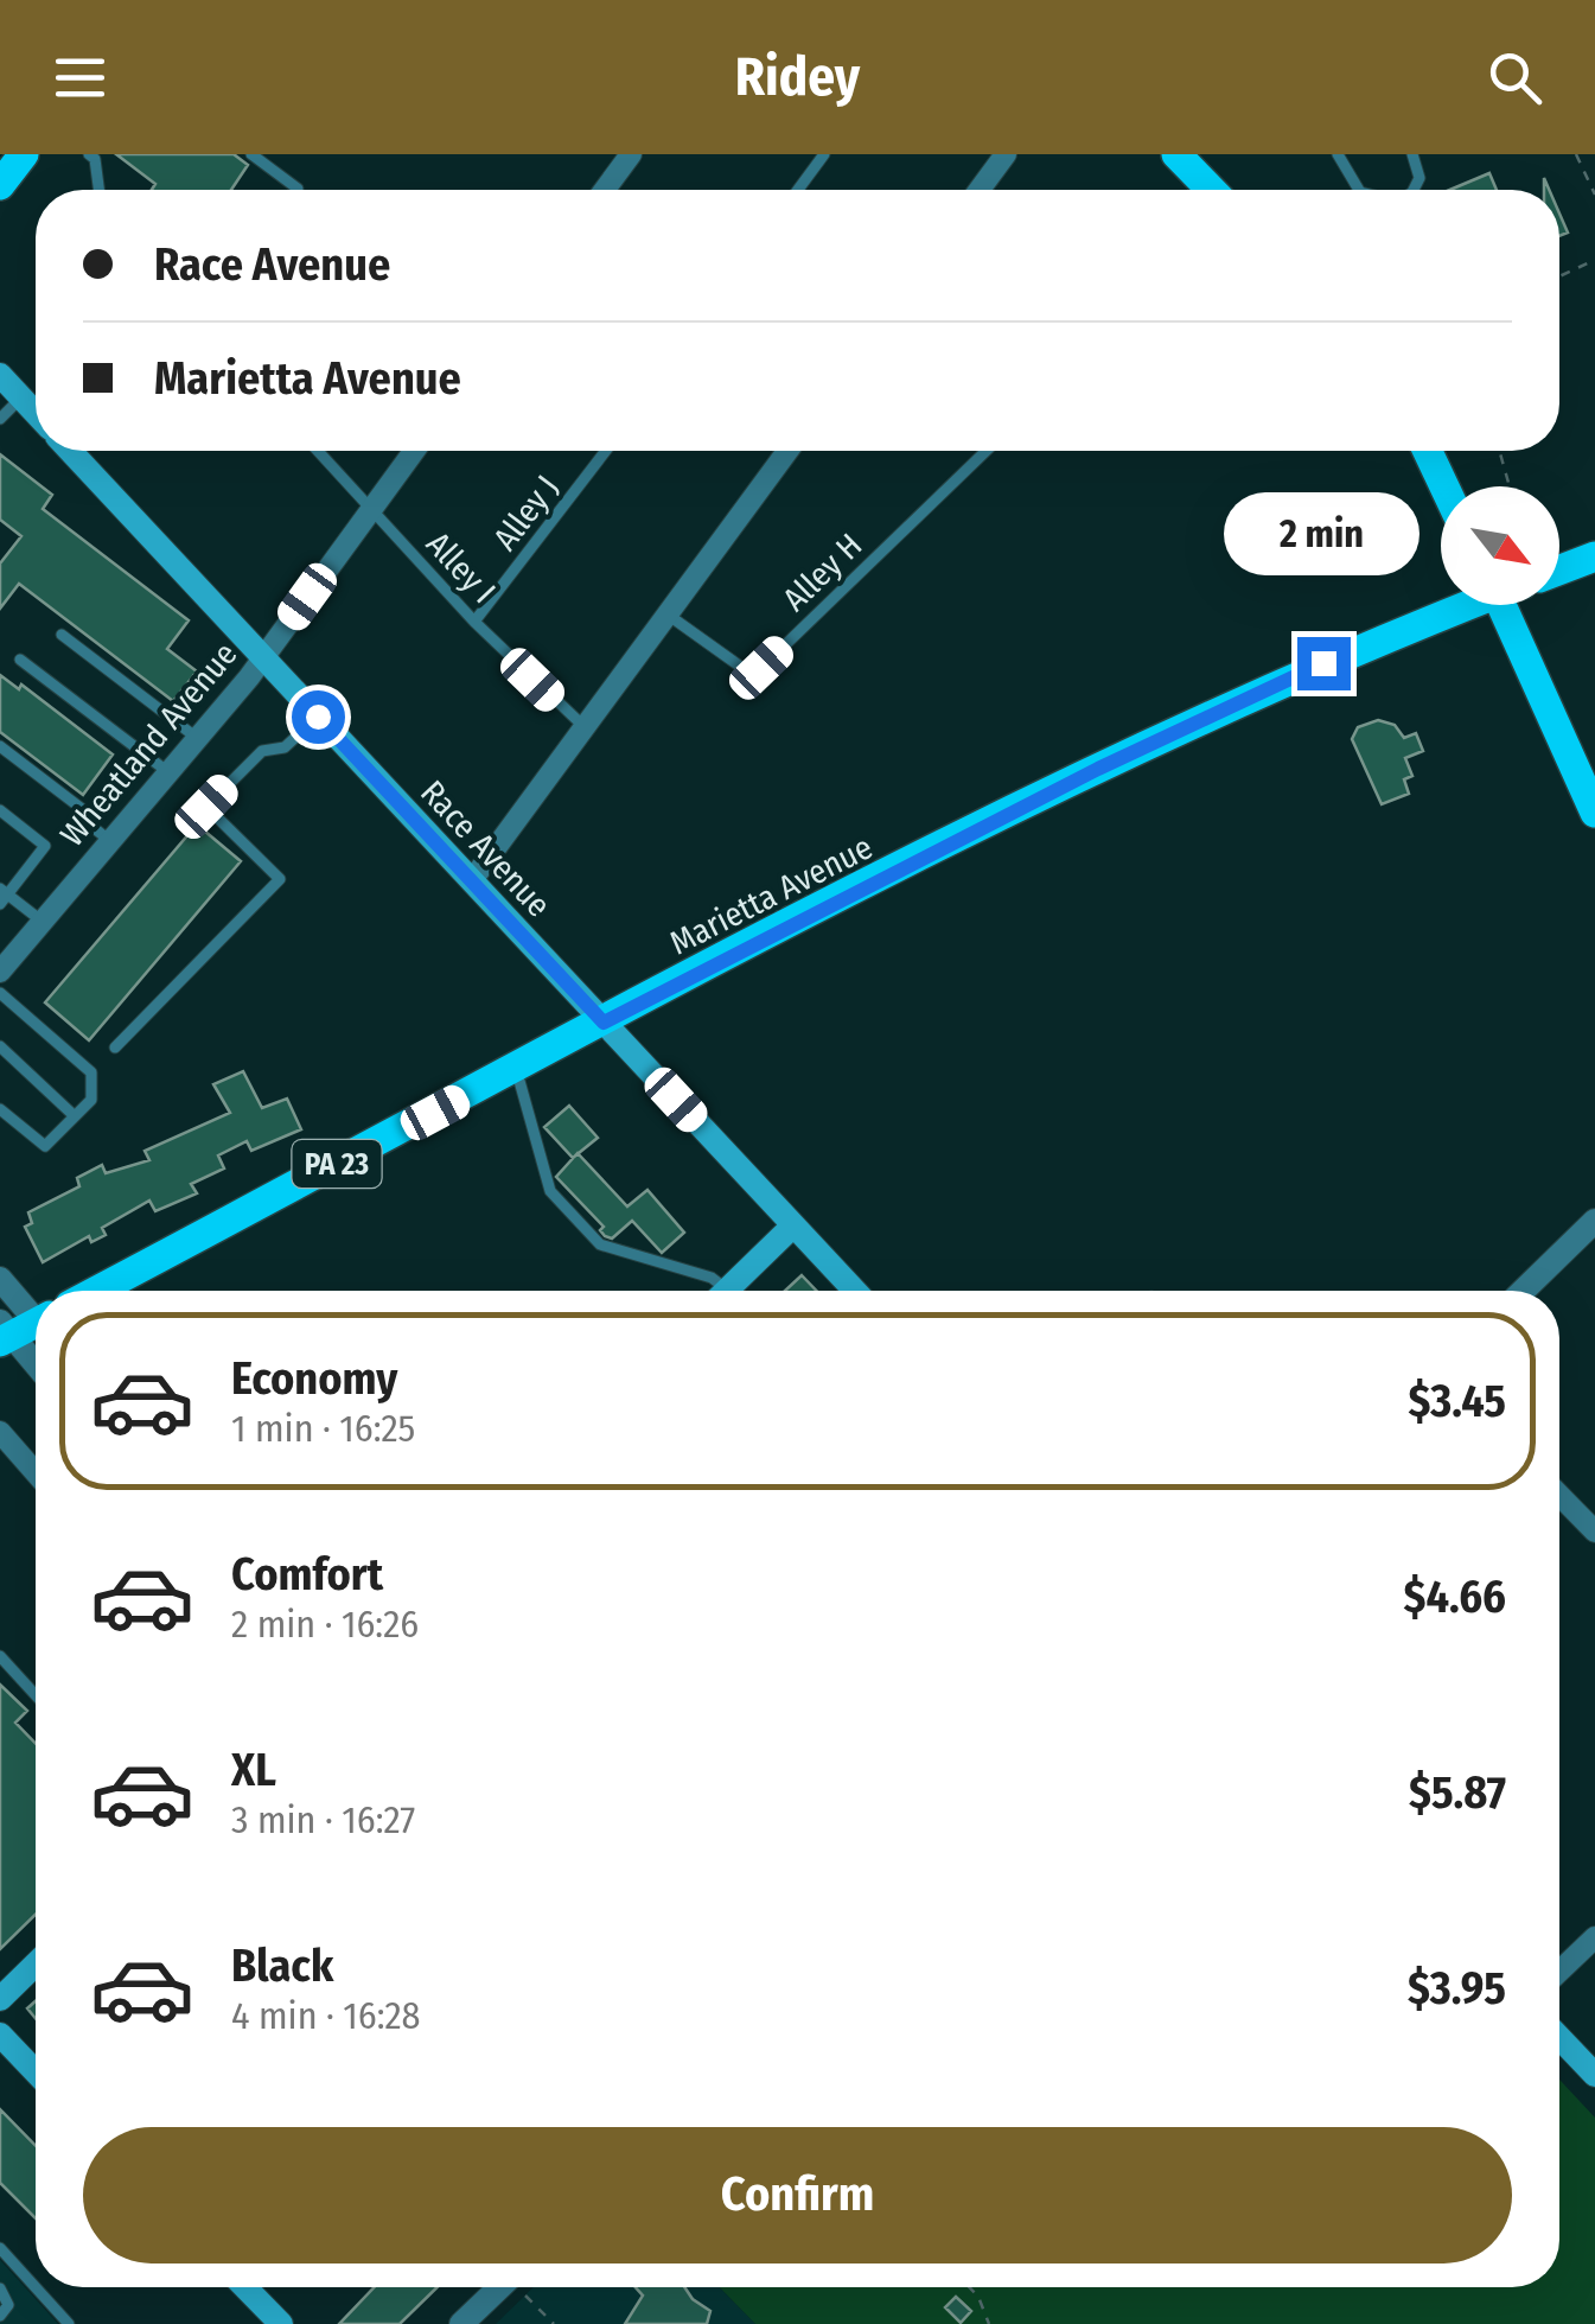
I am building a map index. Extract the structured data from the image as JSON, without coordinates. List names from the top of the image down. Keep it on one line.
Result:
{"streets":{"main road":["Race Avenue","Marietta Avenue","PA 23"],"street":["Wheatland Avenue"],"lane":["Alley J","Alley I","Alley H"]},"crossings":[["Alley J","Alley I"],["Alley I","Wheatland Avenue"],["Wheatland Avenue","Race Avenue"],["Race Avenue","Marietta Avenue"]],"north":"bottom right","page":{"header":"Ridey","banner":["Race Avenue","Marietta Avenue"],"bubble":"2 min","list":[{"name":"Economy","note":"1 min · 16:25","value":"$3.45"},{"name":"Comfort","note":"2 min · 16:26","value":"$4.66"},{"name":"XL","note":"3 min · 16:27","value":"$5.87"},{"name":"Black","note":"4 min · 16:28","value":"$3.95"}],"buttons":"Confirm"}}
